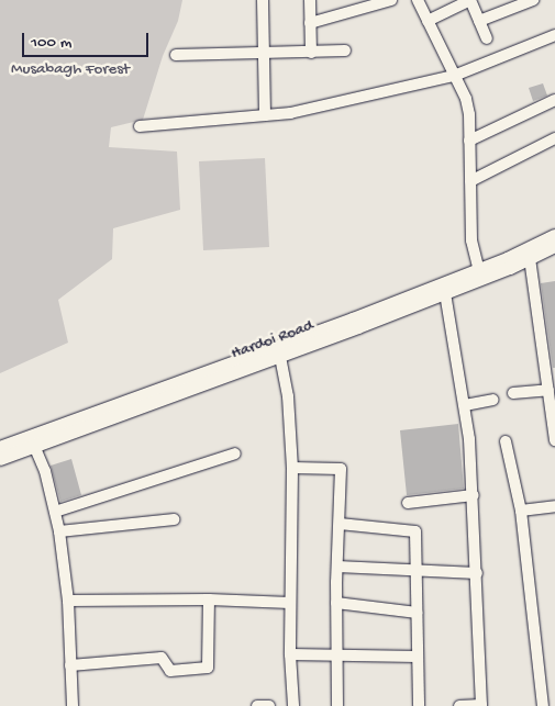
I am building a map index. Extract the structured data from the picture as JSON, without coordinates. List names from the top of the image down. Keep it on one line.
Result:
{"streets":{"main road":["Hardoi Road"]},"parks":["Musabagh Forest"],"scale_bar":"100 m"}
